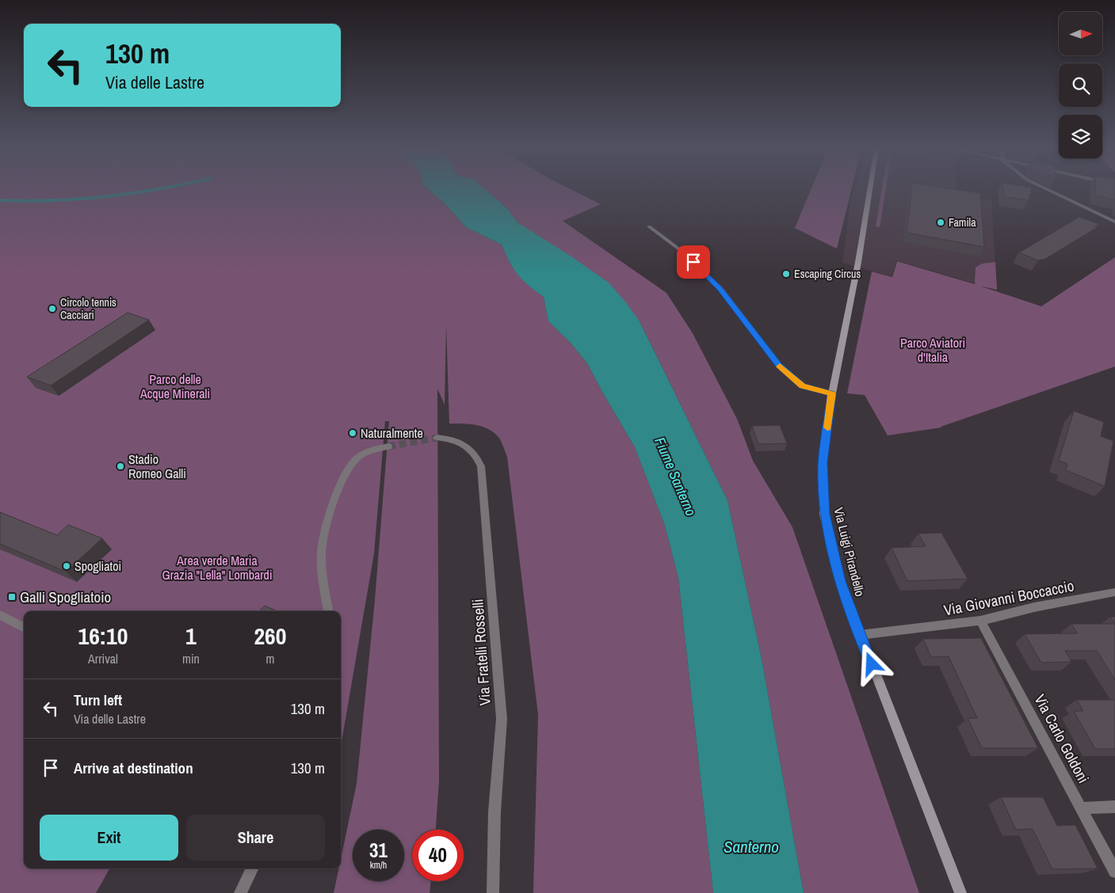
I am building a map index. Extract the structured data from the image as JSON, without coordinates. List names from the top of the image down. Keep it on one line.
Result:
{"streets":{"street":["Via Luigi Pirandello","Via Giovanni Boccaccio","Via Fratelli Rosselli","Via Carlo Goldoni"]},"crossings":[["Via Luigi Pirandello","Via Giovanni Boccaccio"],["Via Giovanni Boccaccio","Via Carlo Goldoni"]],"water":["Fiume Santerno","Santerno"],"parks":["Parco Aviatori d'Italia","Parco delle Acque Minerali","Area verde Maria Grazia \"Lella\" Lombardi"],"places":{"other":["Famila","Escaping Circus","Circolo tennis Cacciari","Naturalmente","Stadio Romeo Galli","Spogliatoi"],"transit":["Galli Spogliatoio"]},"north":"right","page":{"turn":["130 m","Via delle Lastre"],"eta":["16:10","Arrival","1","min","260","m"],"list":[{"name":"Turn left","note":"Via delle Lastre","value":"130 m"},{"name":"Arrive at destination","value":"130 m"}],"buttons":["Exit","Share"],"speed":"31 km/h","limit":"40"}}
